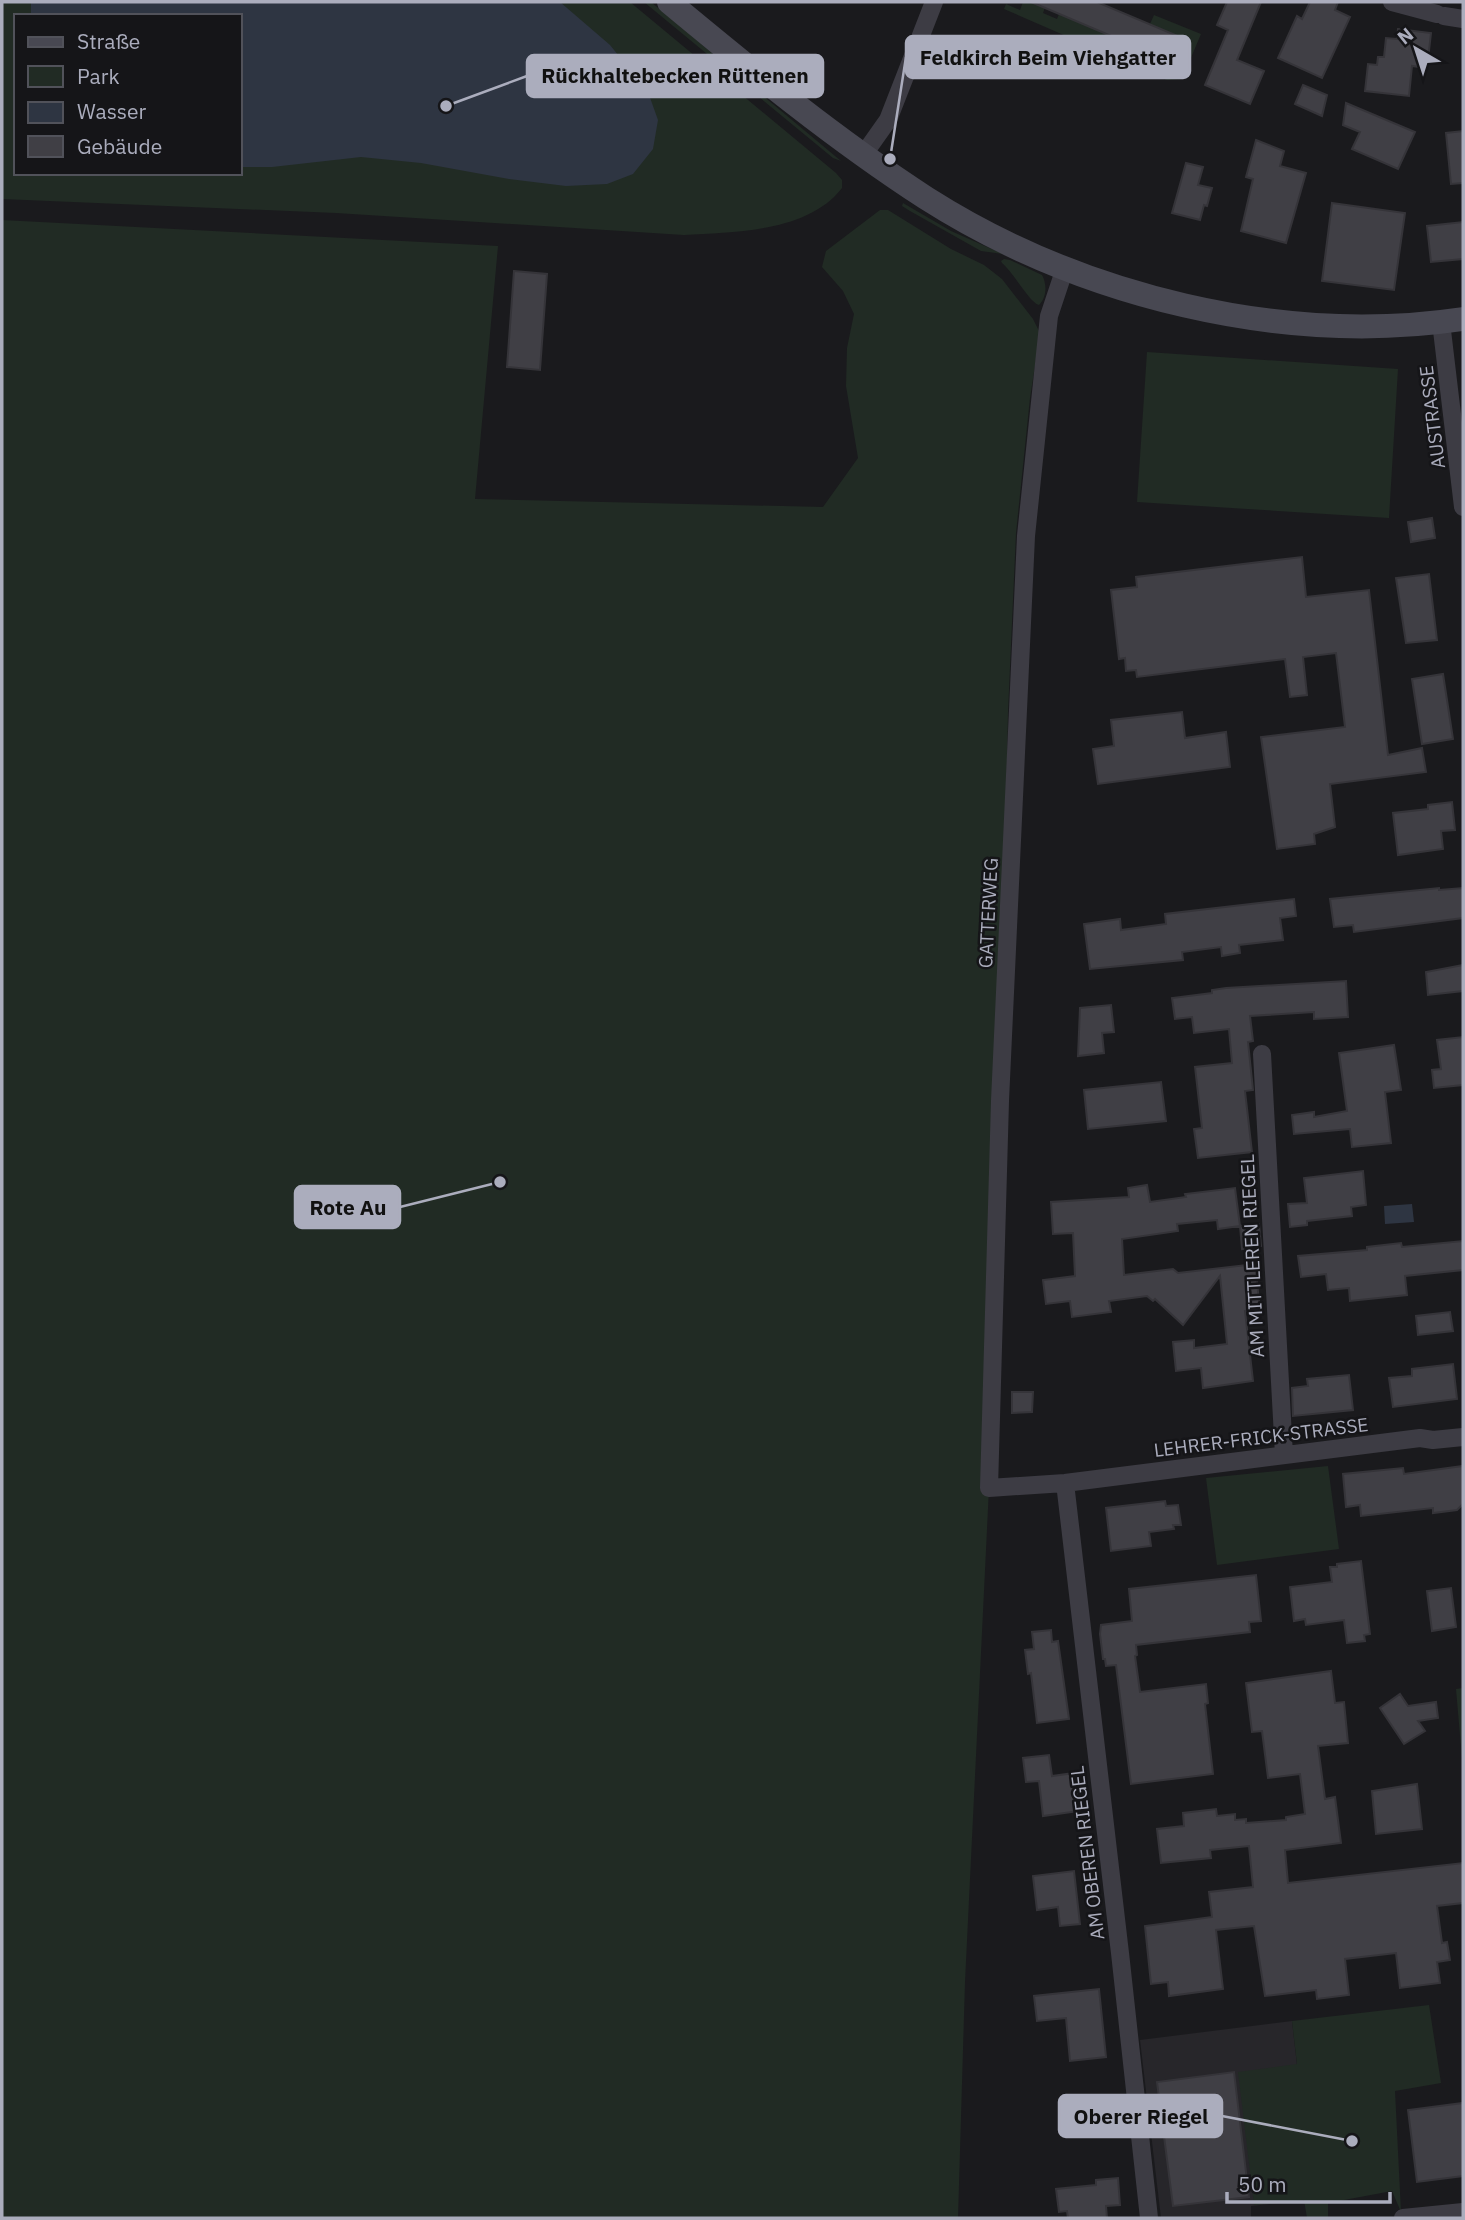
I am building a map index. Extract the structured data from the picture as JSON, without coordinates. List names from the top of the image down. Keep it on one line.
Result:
{"streets":{"street":["AUSTRASSE","GATTERWEG","AM MITTLEREN RIEGEL","LEHRER-FRICK-STRASSE","AM OBEREN RIEGEL"]},"crossings":[["GATTERWEG","LEHRER-FRICK-STRASSE"],["GATTERWEG","AM OBEREN RIEGEL"],["AM MITTLEREN RIEGEL","LEHRER-FRICK-STRASSE"],["LEHRER-FRICK-STRASSE","AM OBEREN RIEGEL"]],"places":["Rückhaltebecken Rüttenen","Feldkirch Beim Viehgatter","Rote Au","Oberer Riegel"],"legend":["Straße","Park","Wasser","Gebäude"],"scale_bar":"50 m","north":"top left"}
